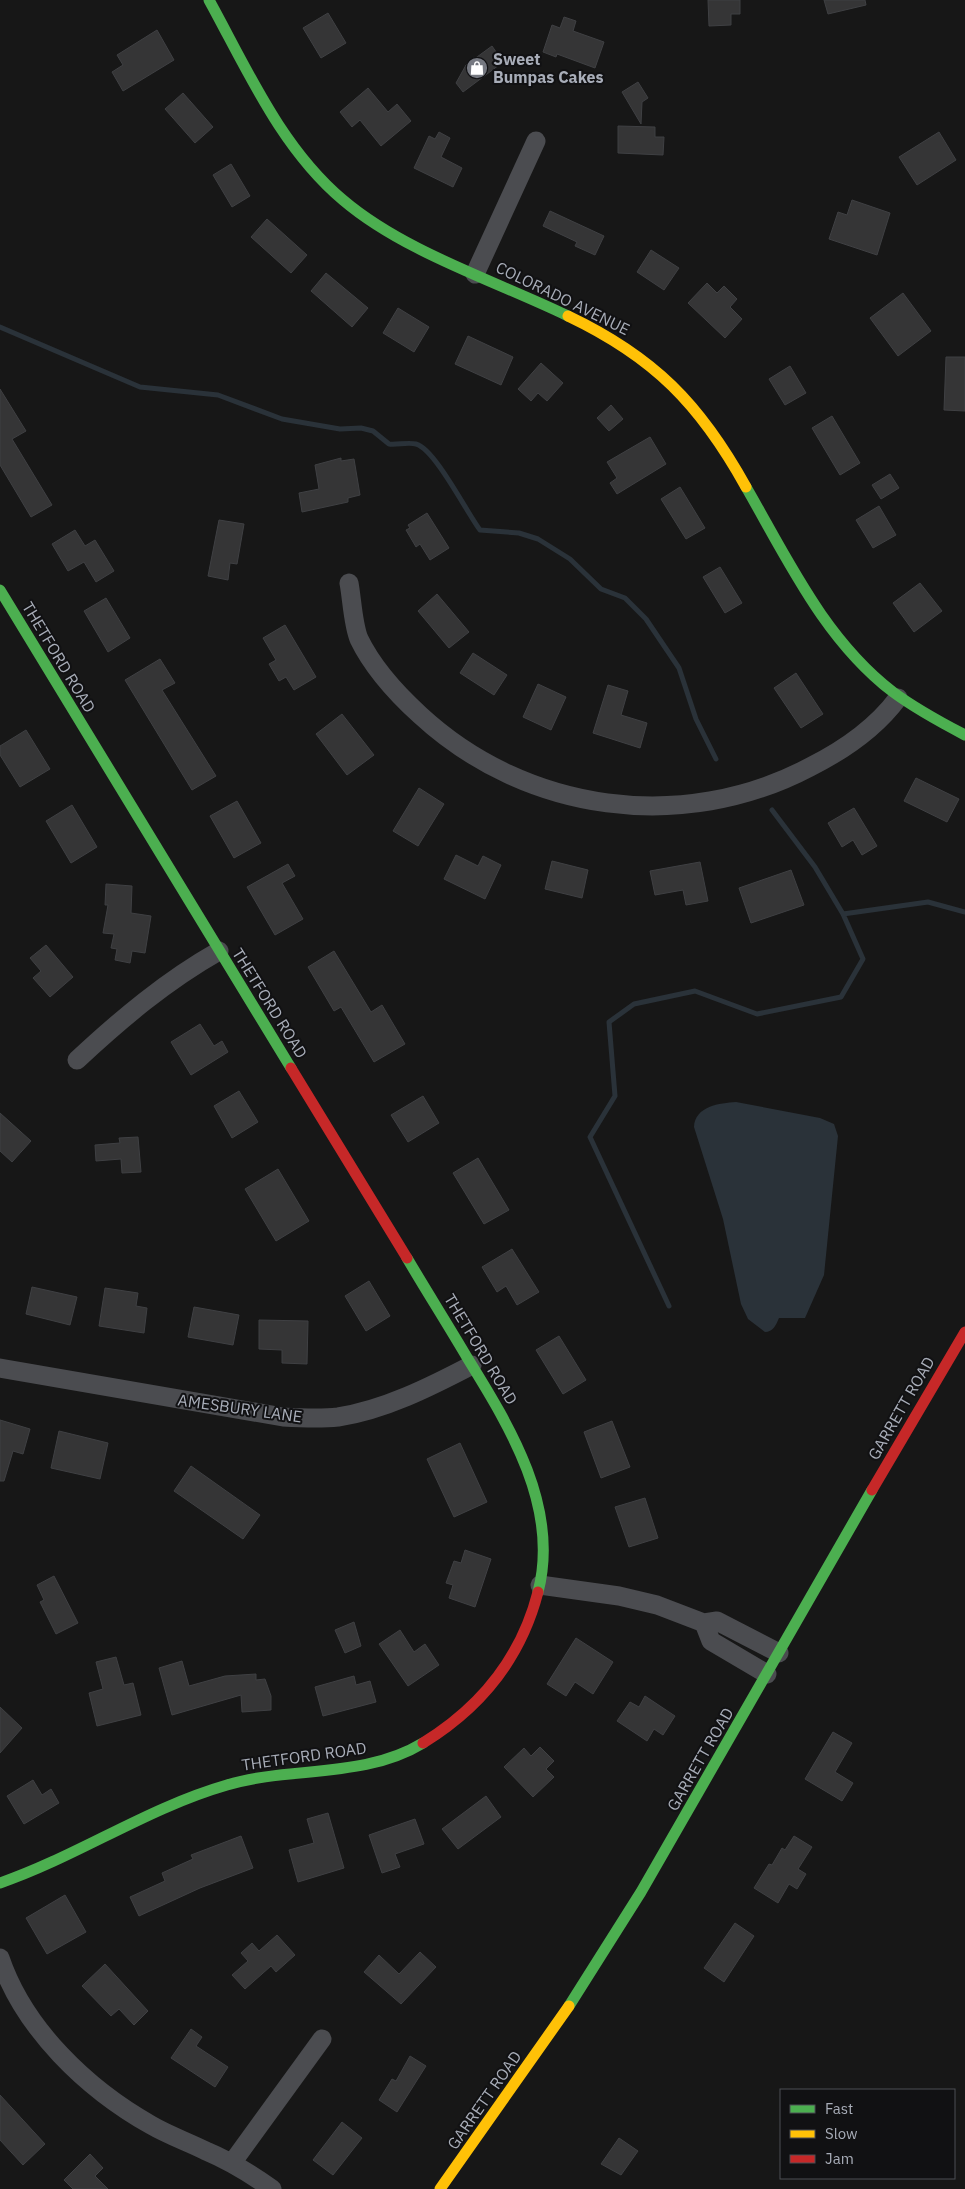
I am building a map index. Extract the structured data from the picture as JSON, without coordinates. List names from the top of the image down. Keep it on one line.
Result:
{"streets":{"street":["COLORADO AVENUE","THETFORD ROAD","AMESBURY LANE","GARRETT ROAD"]},"crossings":[["THETFORD ROAD","AMESBURY LANE"]],"places":{"shop":["Sweet Bumpas Cakes"]},"legend":["Fast","Slow","Jam"]}
